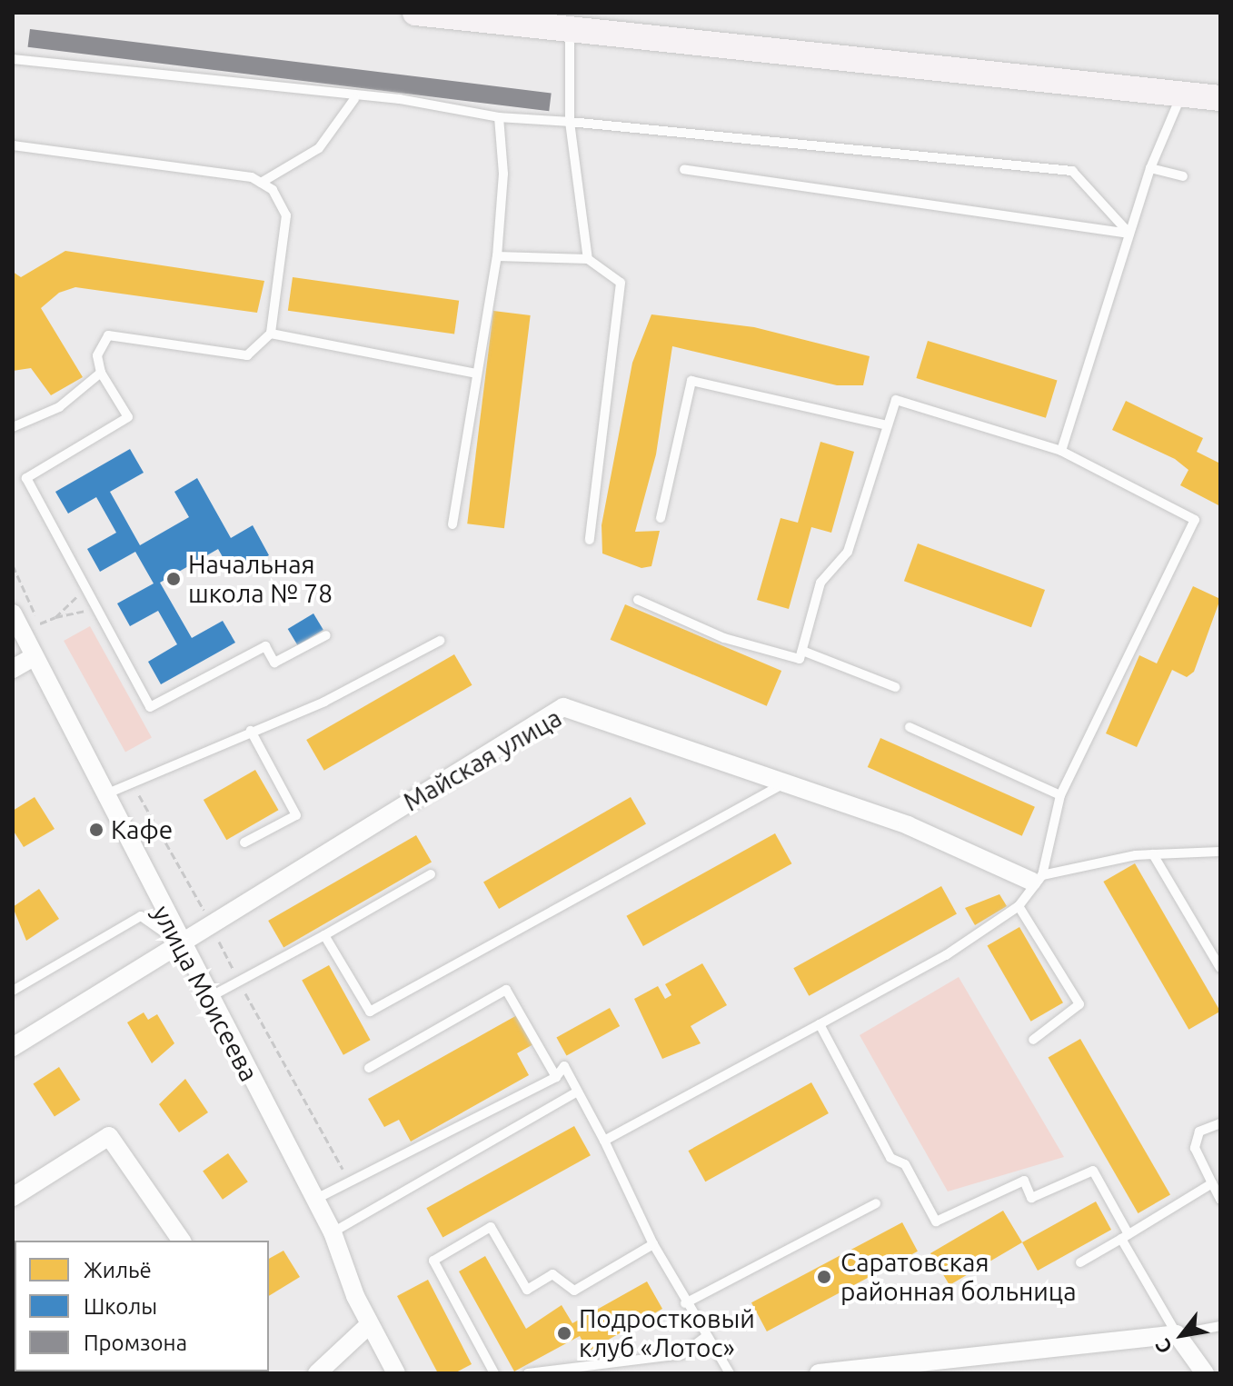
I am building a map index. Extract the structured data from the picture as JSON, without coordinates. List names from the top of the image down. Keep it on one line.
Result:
{"streets":{"street":["Майская улица","улица Моисеева"]},"crossings":[["Майская улица","улица Моисеева"]],"places":["Начальная школа № 78","Кафе","Саратовская районная больница","Подростковый клуб «Лотос»"],"legend":["Жильё","Школы","Промзона"],"north":"bottom left"}
